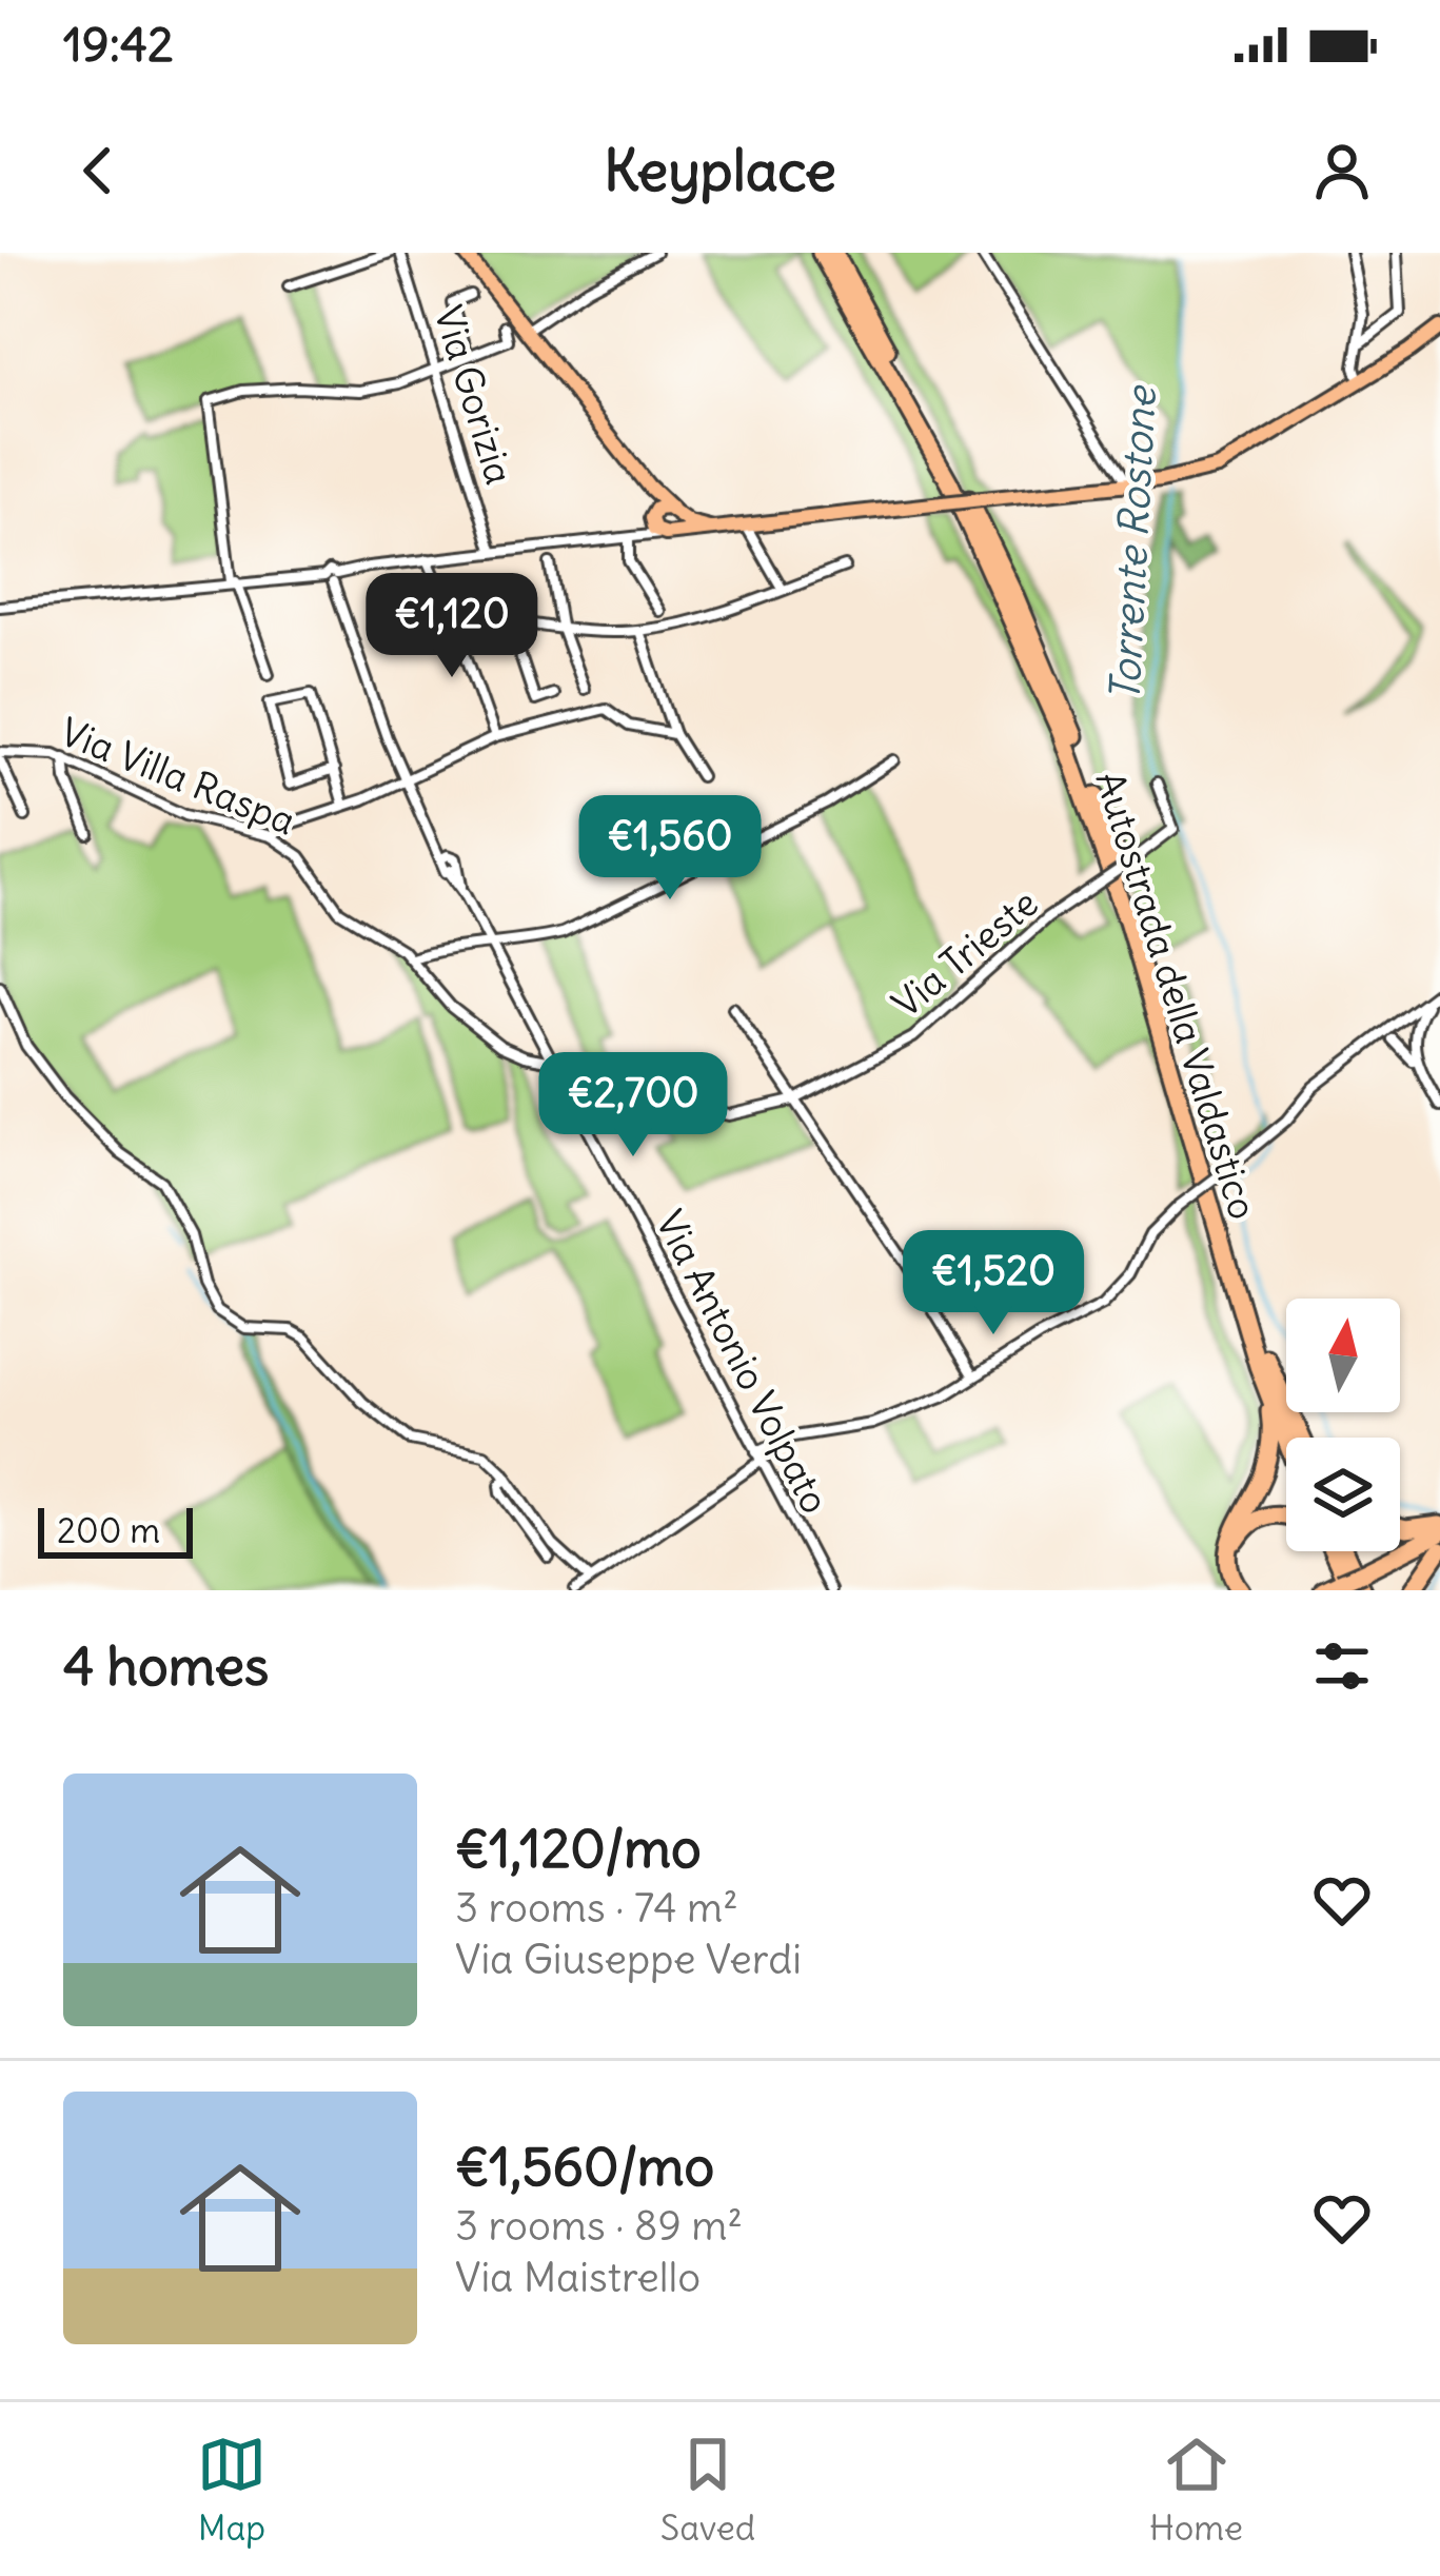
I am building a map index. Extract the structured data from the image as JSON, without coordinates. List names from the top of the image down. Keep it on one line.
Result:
{"streets":{"highway":["Autostrada della Valdastico"],"street":["Via Gorizia","Via Villa Raspa","Via Trieste","Via Antonio Volpato"]},"crossings":[["Via Villa Raspa","Via Trieste"],["Via Villa Raspa","Via Antonio Volpato"],["Via Trieste","Via Antonio Volpato"]],"water":["Torrente Rostone"],"scale_bar":"200 m","north":"top","page":{"status":"19:42","header":"Keyplace","price":["€1,120","€1,560","€2,700","€1,520"],"scale":"200 m","heading":"4 homes","list":[{"name":"€1,120/mo","note":"3 rooms · 74 m² · Via Giuseppe Verdi"},{"name":"€1,560/mo","note":"3 rooms · 89 m² · Via Maistrello"}],"tabs":["Map","Saved","Home"]}}
